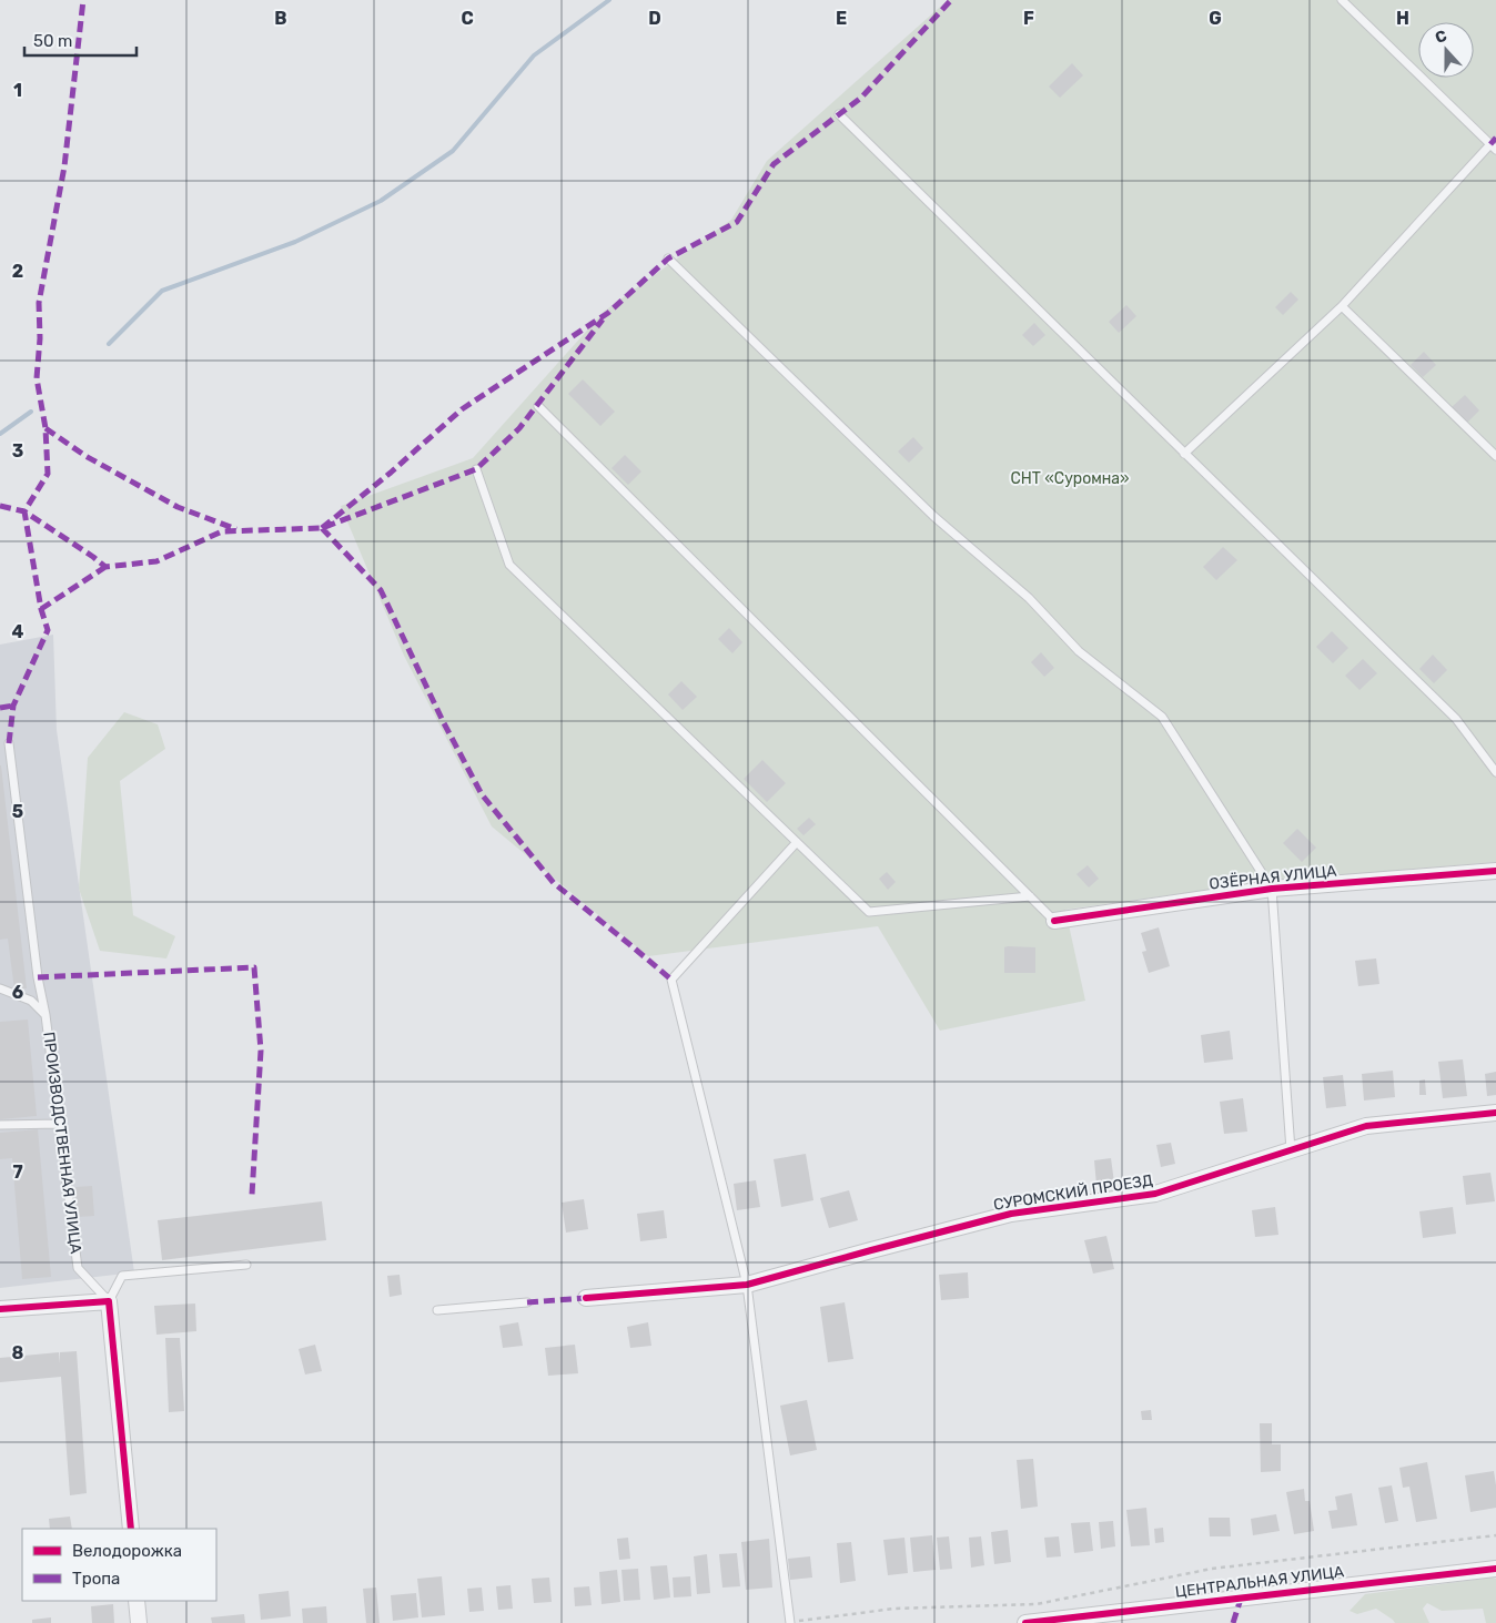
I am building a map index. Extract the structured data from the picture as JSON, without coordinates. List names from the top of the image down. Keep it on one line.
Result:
{"streets":{"street":["ОЗЁРНАЯ УЛИЦА","СУРОМСКИЙ ПРОЕЗД","ЦЕНТРАЛЬНАЯ УЛИЦА"],"lane":["ПРОИЗВОДСТВЕННАЯ УЛИЦА"]},"parks":["СНТ «Суромна»"],"legend":["Велодорожка","Тропа"],"scale_bar":"50 m","north":"top","grid":{"columns":["B","C","D","E","F","G","H"],"rows":["1","2","3","4","5","6","7","8"]}}
